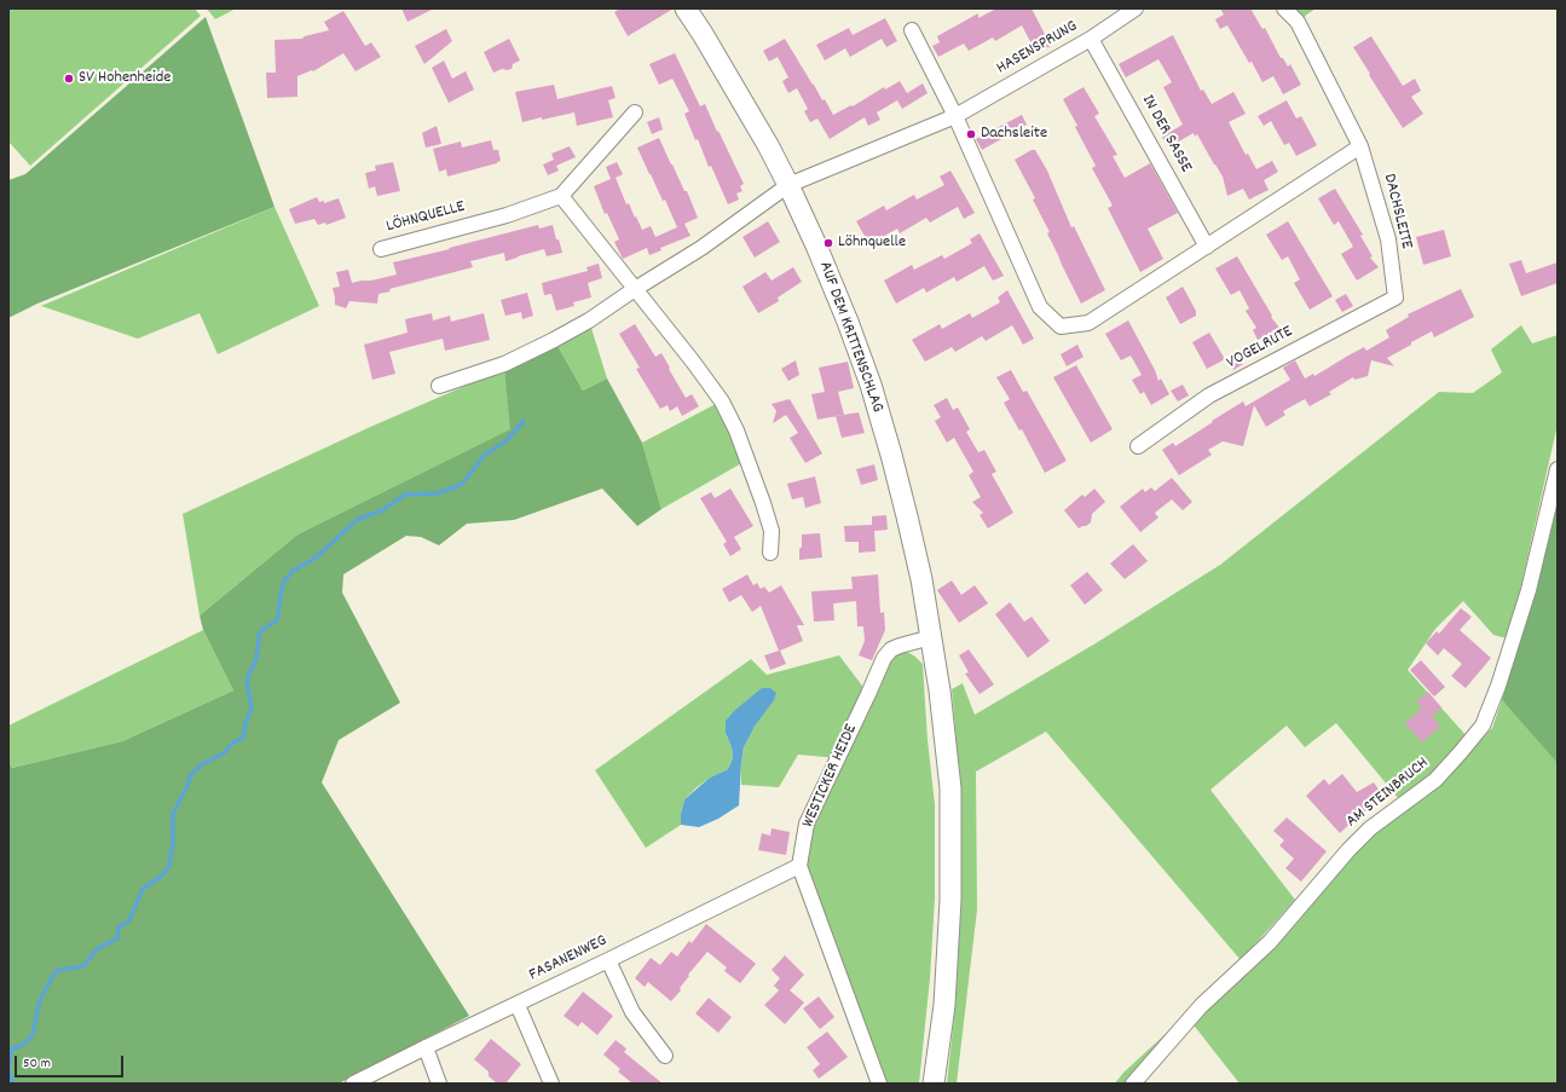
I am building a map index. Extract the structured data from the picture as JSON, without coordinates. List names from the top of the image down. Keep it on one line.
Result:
{"streets":{"street":["HASENSPRUNG","IN DER SASSE","DACHSLEITE","LÖHNQUELLE","AUF DEM KRITTENSCHLAG","VOGELRUTE","WESTICKER HEIDE","AM STEINBRUCH","FASANENWEG"]},"crossings":[["HASENSPRUNG","IN DER SASSE"],["HASENSPRUNG","AUF DEM KRITTENSCHLAG"],["DACHSLEITE","VOGELRUTE"],["AUF DEM KRITTENSCHLAG","WESTICKER HEIDE"],["WESTICKER HEIDE","FASANENWEG"]],"places":["SV Hohenheide","Dachsleite","Löhnquelle"],"scale_bar":"50 m"}
